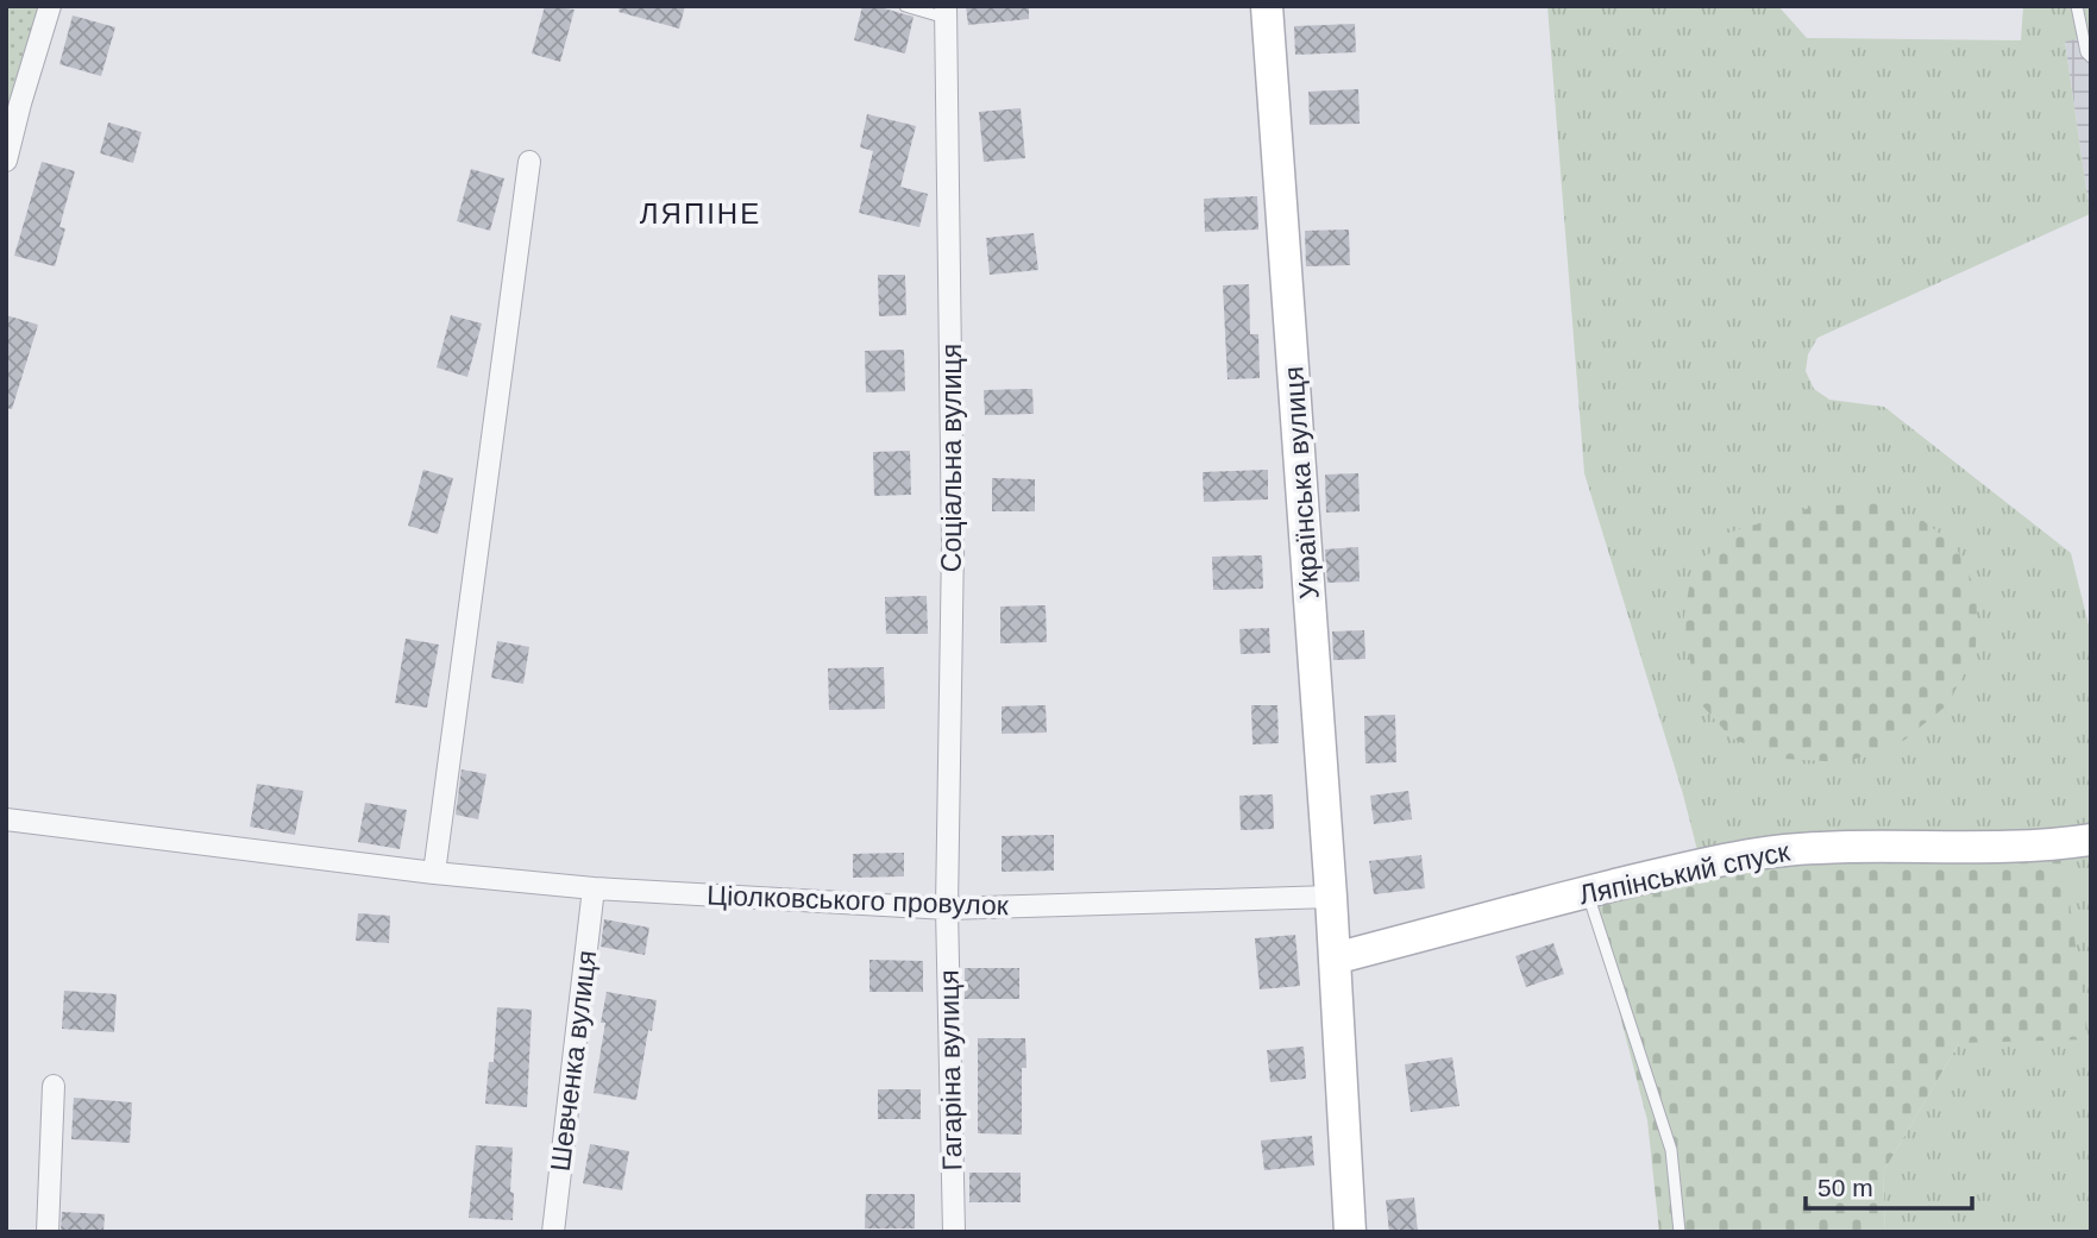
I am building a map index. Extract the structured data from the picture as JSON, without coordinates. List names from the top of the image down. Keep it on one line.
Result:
{"streets":{"street":["Соціальна вулиця","Українська вулиця","Ляпінський спуск","Ціолковського провулок","Шевченка вулиця","Гагаріна вулиця"]},"crossings":[["Соціальна вулиця","Ціолковського провулок"],["Соціальна вулиця","Гагаріна вулиця"],["Українська вулиця","Ляпінський спуск"],["Українська вулиця","Ціолковського провулок"],["Ціолковського провулок","Шевченка вулиця"],["Ціолковського провулок","Гагаріна вулиця"]],"districts":["ЛЯПІНЕ"],"scale_bar":"50 m"}
